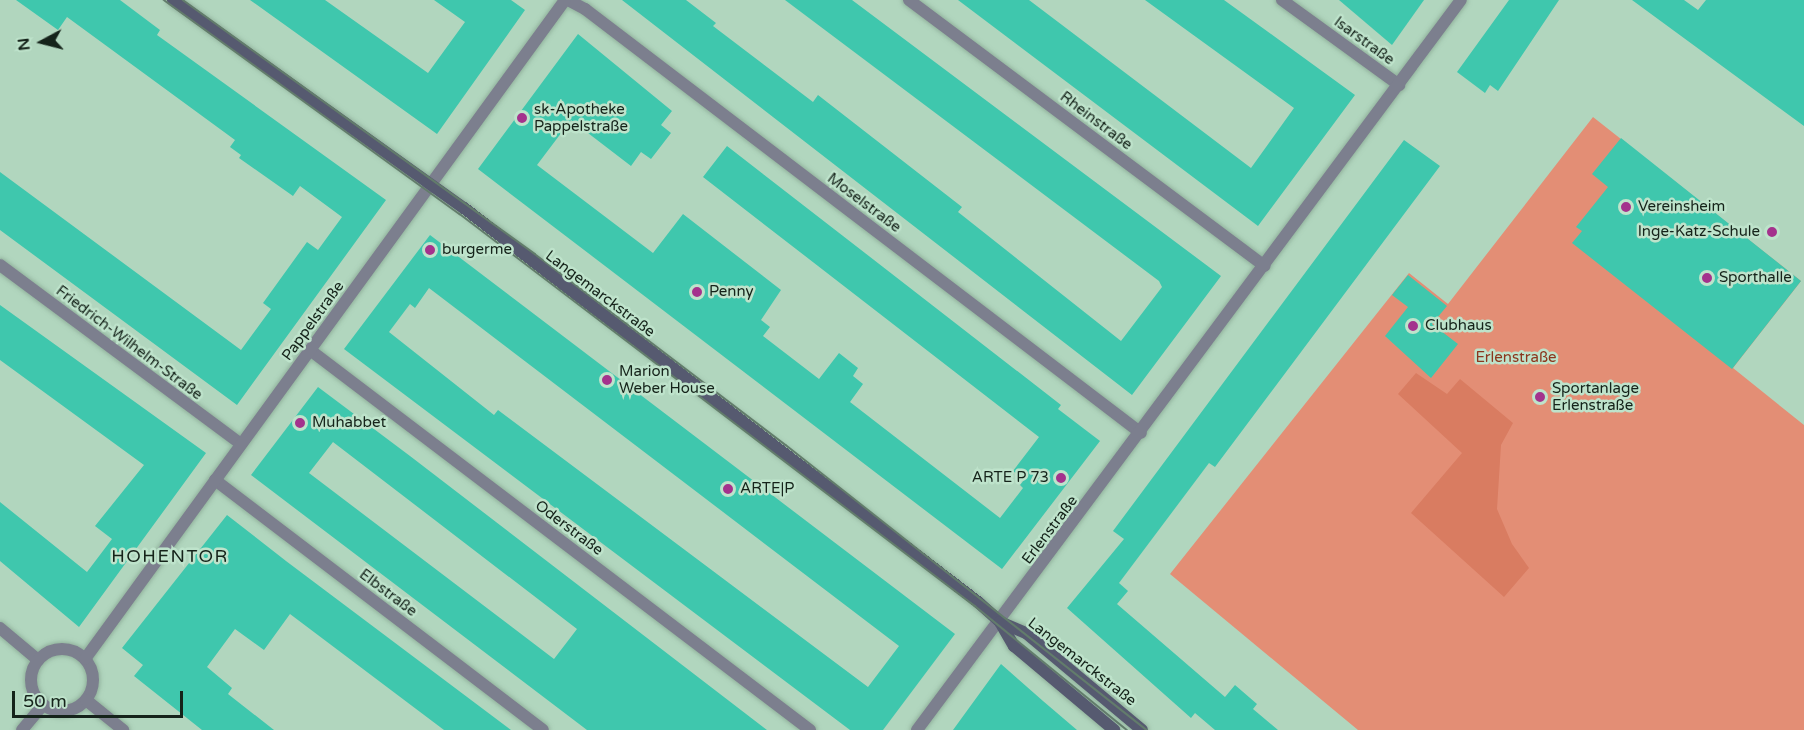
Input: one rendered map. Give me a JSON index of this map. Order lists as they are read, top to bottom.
{
  "streets": {
    "main road": ["Langemarckstraße"],
    "street": [
      "Isarstraße",
      "Rheinstraße",
      "Moselstraße",
      "Pappelstraße",
      "Friedrich-Wilhelm-Straße",
      "Oderstraße",
      "Erlenstraße",
      "Elbstraße"
    ]
  },
  "crossings": [
    ["Isarstraße", "Erlenstraße"],
    ["Rheinstraße", "Erlenstraße"],
    ["Moselstraße", "Pappelstraße"],
    ["Moselstraße", "Erlenstraße"],
    ["Langemarckstraße", "Pappelstraße"],
    ["Langemarckstraße", "Erlenstraße"],
    ["Pappelstraße", "Friedrich-Wilhelm-Straße"],
    ["Pappelstraße", "Oderstraße"],
    ["Pappelstraße", "Elbstraße"]
  ],
  "districts": ["HOHENTOR"],
  "parks": ["Erlenstraße"],
  "places": [
    "sk-Apotheke Pappelstraße",
    "Vereinsheim",
    "Inge-Katz-Schule",
    "burgerme",
    "Sporthalle",
    "Penny",
    "Clubhaus",
    "Marion Weber House",
    "Sportanlage Erlenstraße",
    "Muhabbet",
    "ARTE P 73",
    "ARTE|P"
  ],
  "scale_bar": "50 m",
  "north": "left"
}
